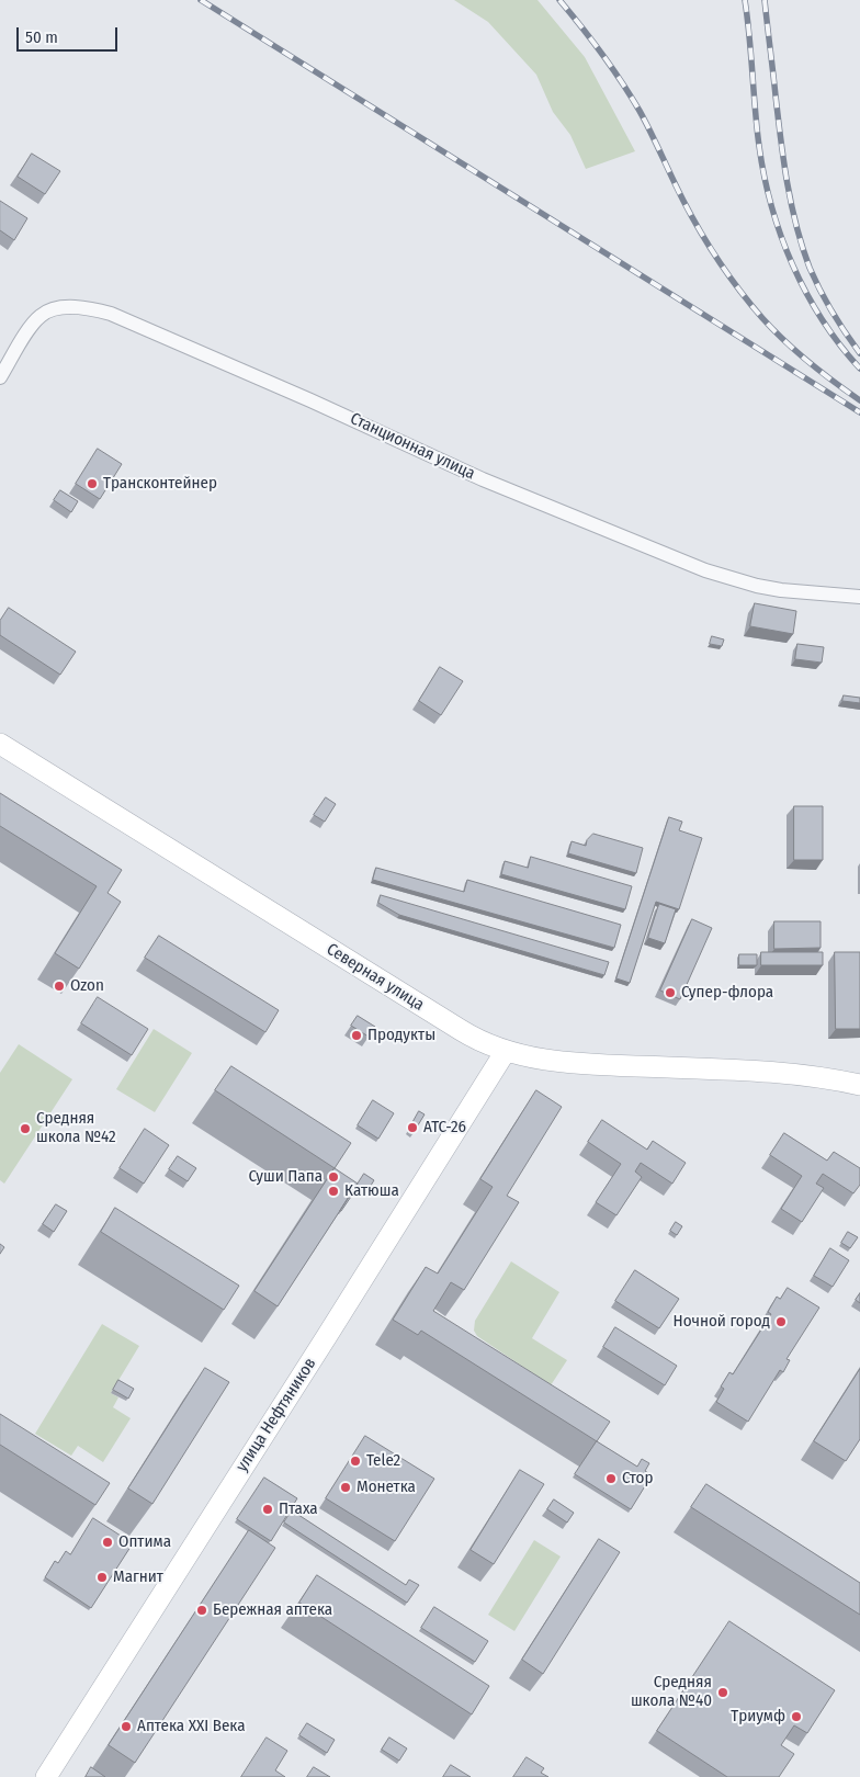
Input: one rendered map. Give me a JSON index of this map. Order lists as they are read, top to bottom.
{
  "streets": {
    "main road": ["Северная улица", "улица Нефтяников"],
    "street": ["Станционная улица"]
  },
  "crossings": [
    ["Северная улица", "улица Нефтяников"]
  ],
  "places": [
    "Трансконтейнер",
    "Ozon",
    "Супер-флора",
    "Продукты",
    "АТС-26",
    "Средняя школа №42",
    "Суши Папа",
    "Катюша",
    "Ночной город",
    "Tele2",
    "Стор",
    "Монетка",
    "Птаха",
    "Оптима",
    "Магнит",
    "Бережная аптека",
    "Средняя школа №40",
    "Триумф",
    "Аптека XXI Века"
  ],
  "scale_bar": "50 m"
}
